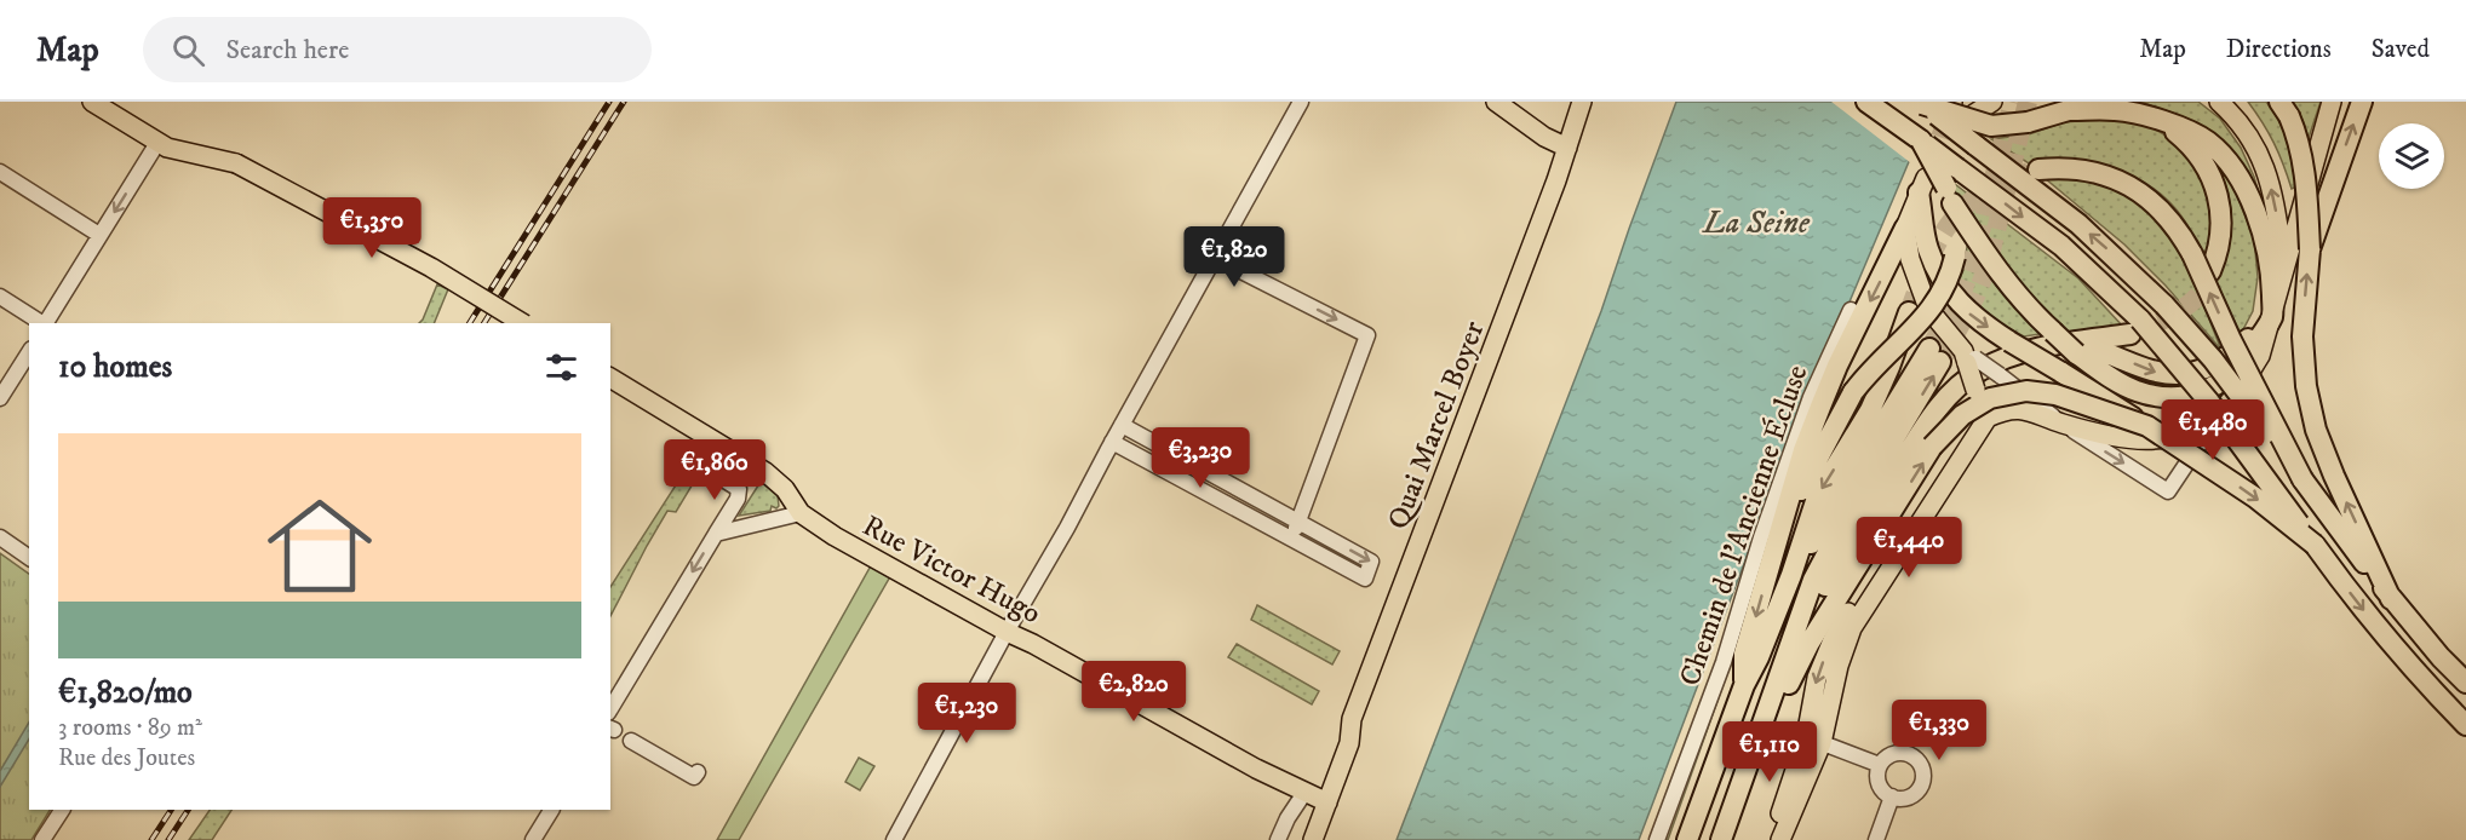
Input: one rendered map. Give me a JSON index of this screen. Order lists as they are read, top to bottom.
{
  "streets": {
    "main road": ["Quai Marcel Boyer", "Rue Victor Hugo"],
    "street": ["Chemin de l'Ancienne Écluse"]
  },
  "crossings": [
    ["Quai Marcel Boyer", "Rue Victor Hugo"]
  ],
  "water": ["La Seine"],
  "page": {
    "header": "Map",
    "search": "Search here",
    "nav": ["Map", "Directions", "Saved"],
    "price": [
      "€1,350",
      "€1,820",
      "€1,480",
      "€3,230",
      "€1,860",
      "€1,440",
      "€2,820",
      "€1,230",
      "€1,330",
      "€1,110"
    ],
    "heading": "10 homes",
    "list": [
      {
        "name": "€1,820/mo",
        "note": "3 rooms · 89 m² · Rue des Joutes"
      }
    ]
  }
}
